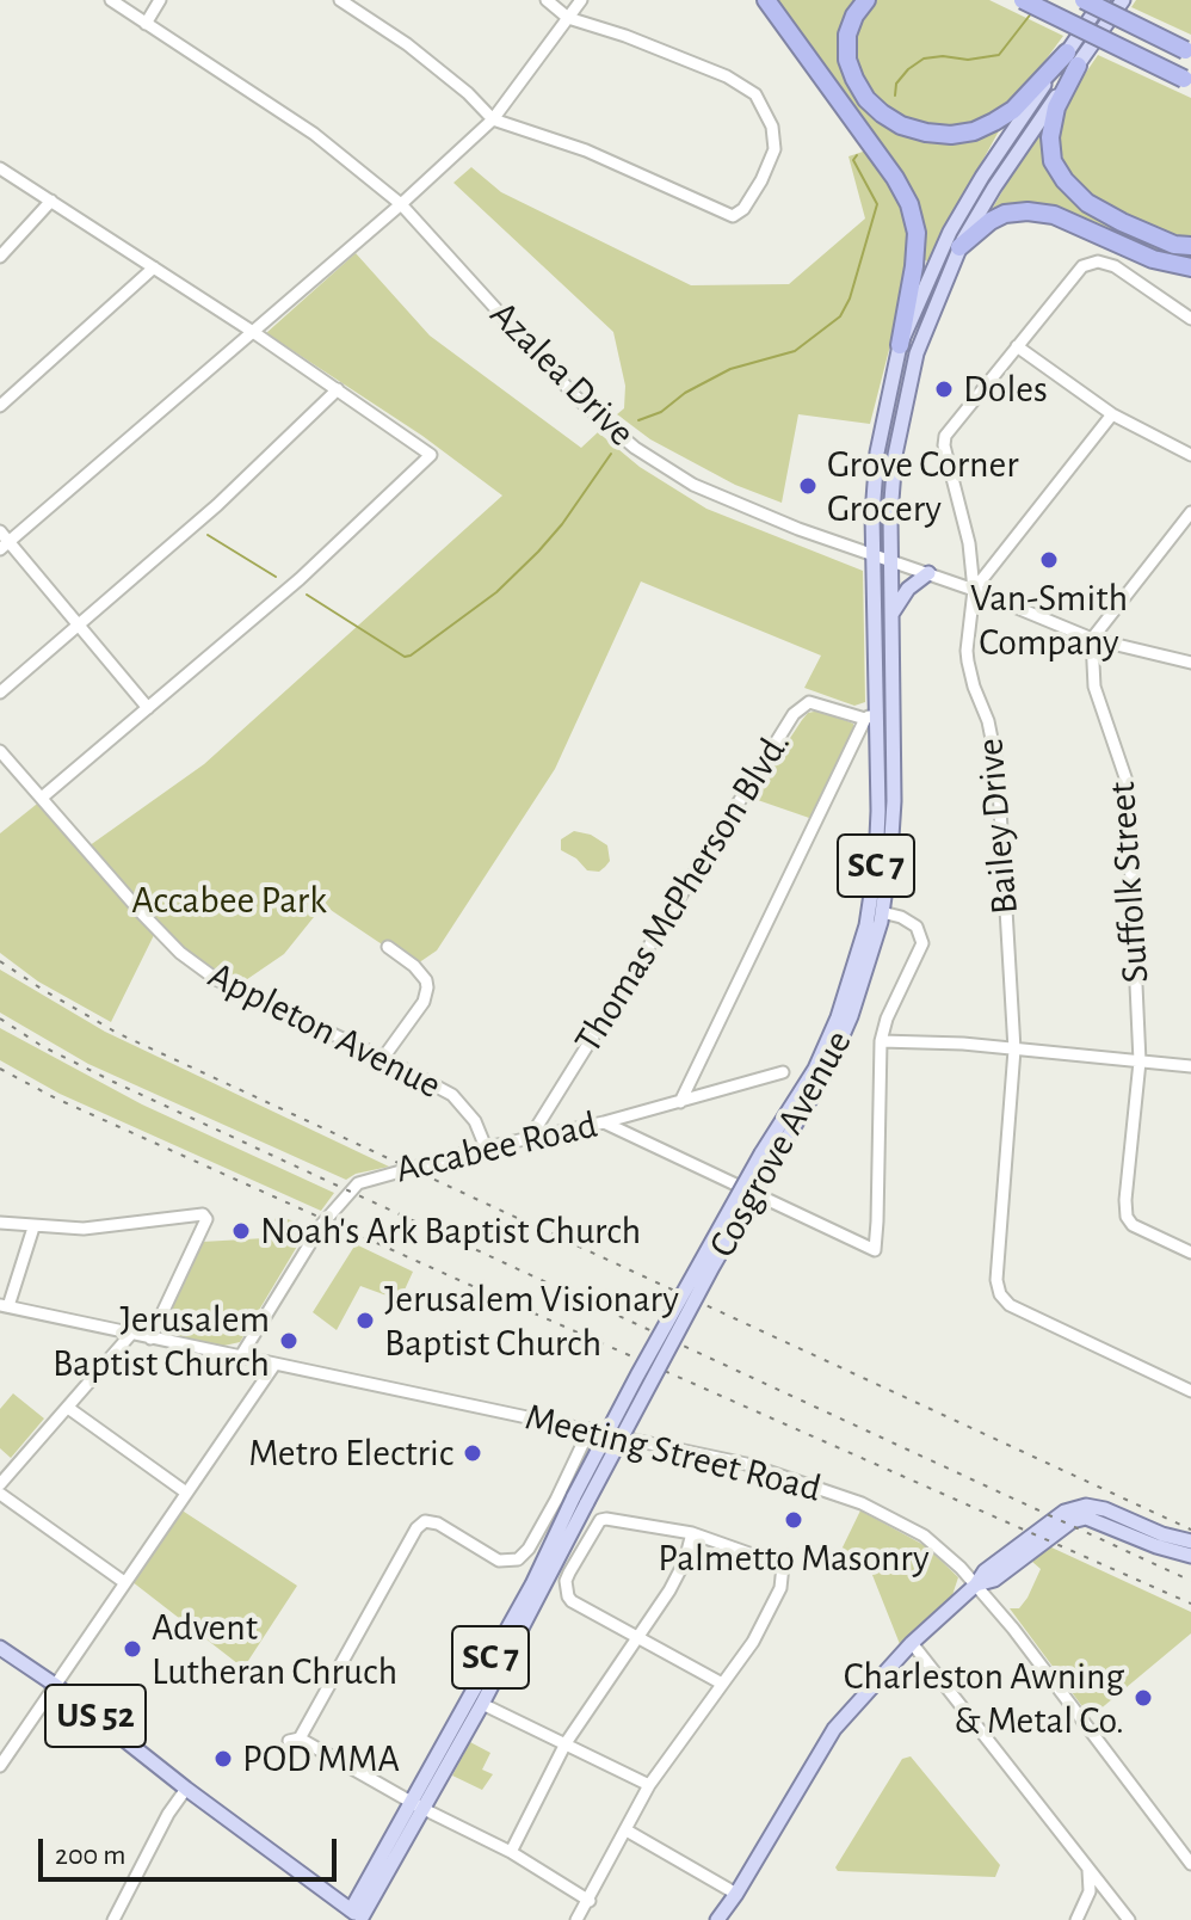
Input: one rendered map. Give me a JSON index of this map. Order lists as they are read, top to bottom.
{
  "streets": {
    "main road": ["SC 7", "Cosgrove Avenue", "US 52"],
    "street": [
      "Azalea Drive",
      "Bailey Drive",
      "Suffolk Street",
      "Thomas McPherson Blvd.",
      "Appleton Avenue",
      "Accabee Road",
      "Meeting Street Road"
    ]
  },
  "crossings": [
    ["Azalea Drive", "Bailey Drive"],
    ["Azalea Drive", "Suffolk Street"],
    ["Azalea Drive", "Cosgrove Avenue"],
    ["Thomas McPherson Blvd.", "Cosgrove Avenue"],
    ["Thomas McPherson Blvd.", "Accabee Road"],
    ["Appleton Avenue", "Accabee Road"],
    ["Cosgrove Avenue", "US 52"],
    ["Accabee Road", "Meeting Street Road"]
  ],
  "parks": ["Accabee Park"],
  "places": [
    "Doles",
    "Grove Corner Grocery",
    "Van-Smith Company",
    "Noah's Ark Baptist Church",
    "Jerusalem Visionary Baptist Church",
    "Jerusalem Baptist Church",
    "Metro Electric",
    "Palmetto Masonry",
    "Advent Lutheran Chruch",
    "Charleston Awning & Metal Co.",
    "POD MMA"
  ],
  "scale_bar": "200 m"
}
